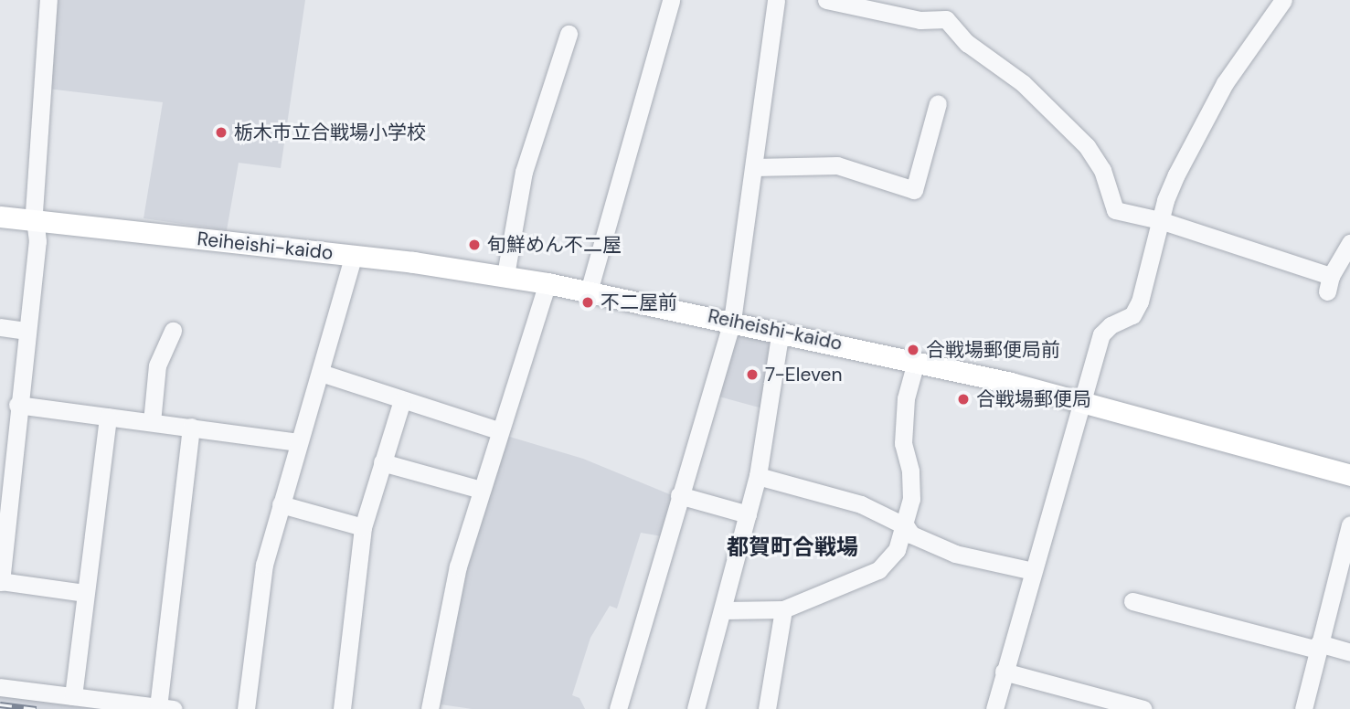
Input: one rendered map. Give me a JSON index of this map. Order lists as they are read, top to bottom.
{
  "streets": {
    "main road": ["Reiheishi-kaido"]
  },
  "districts": ["都賀町合戦場"],
  "places": [
    "栃木市立合戦場小学校",
    "旬鮮めん不二屋",
    "不二屋前",
    "合戦場郵便局前",
    "7-Eleven",
    "合戦場郵便局"
  ]
}
